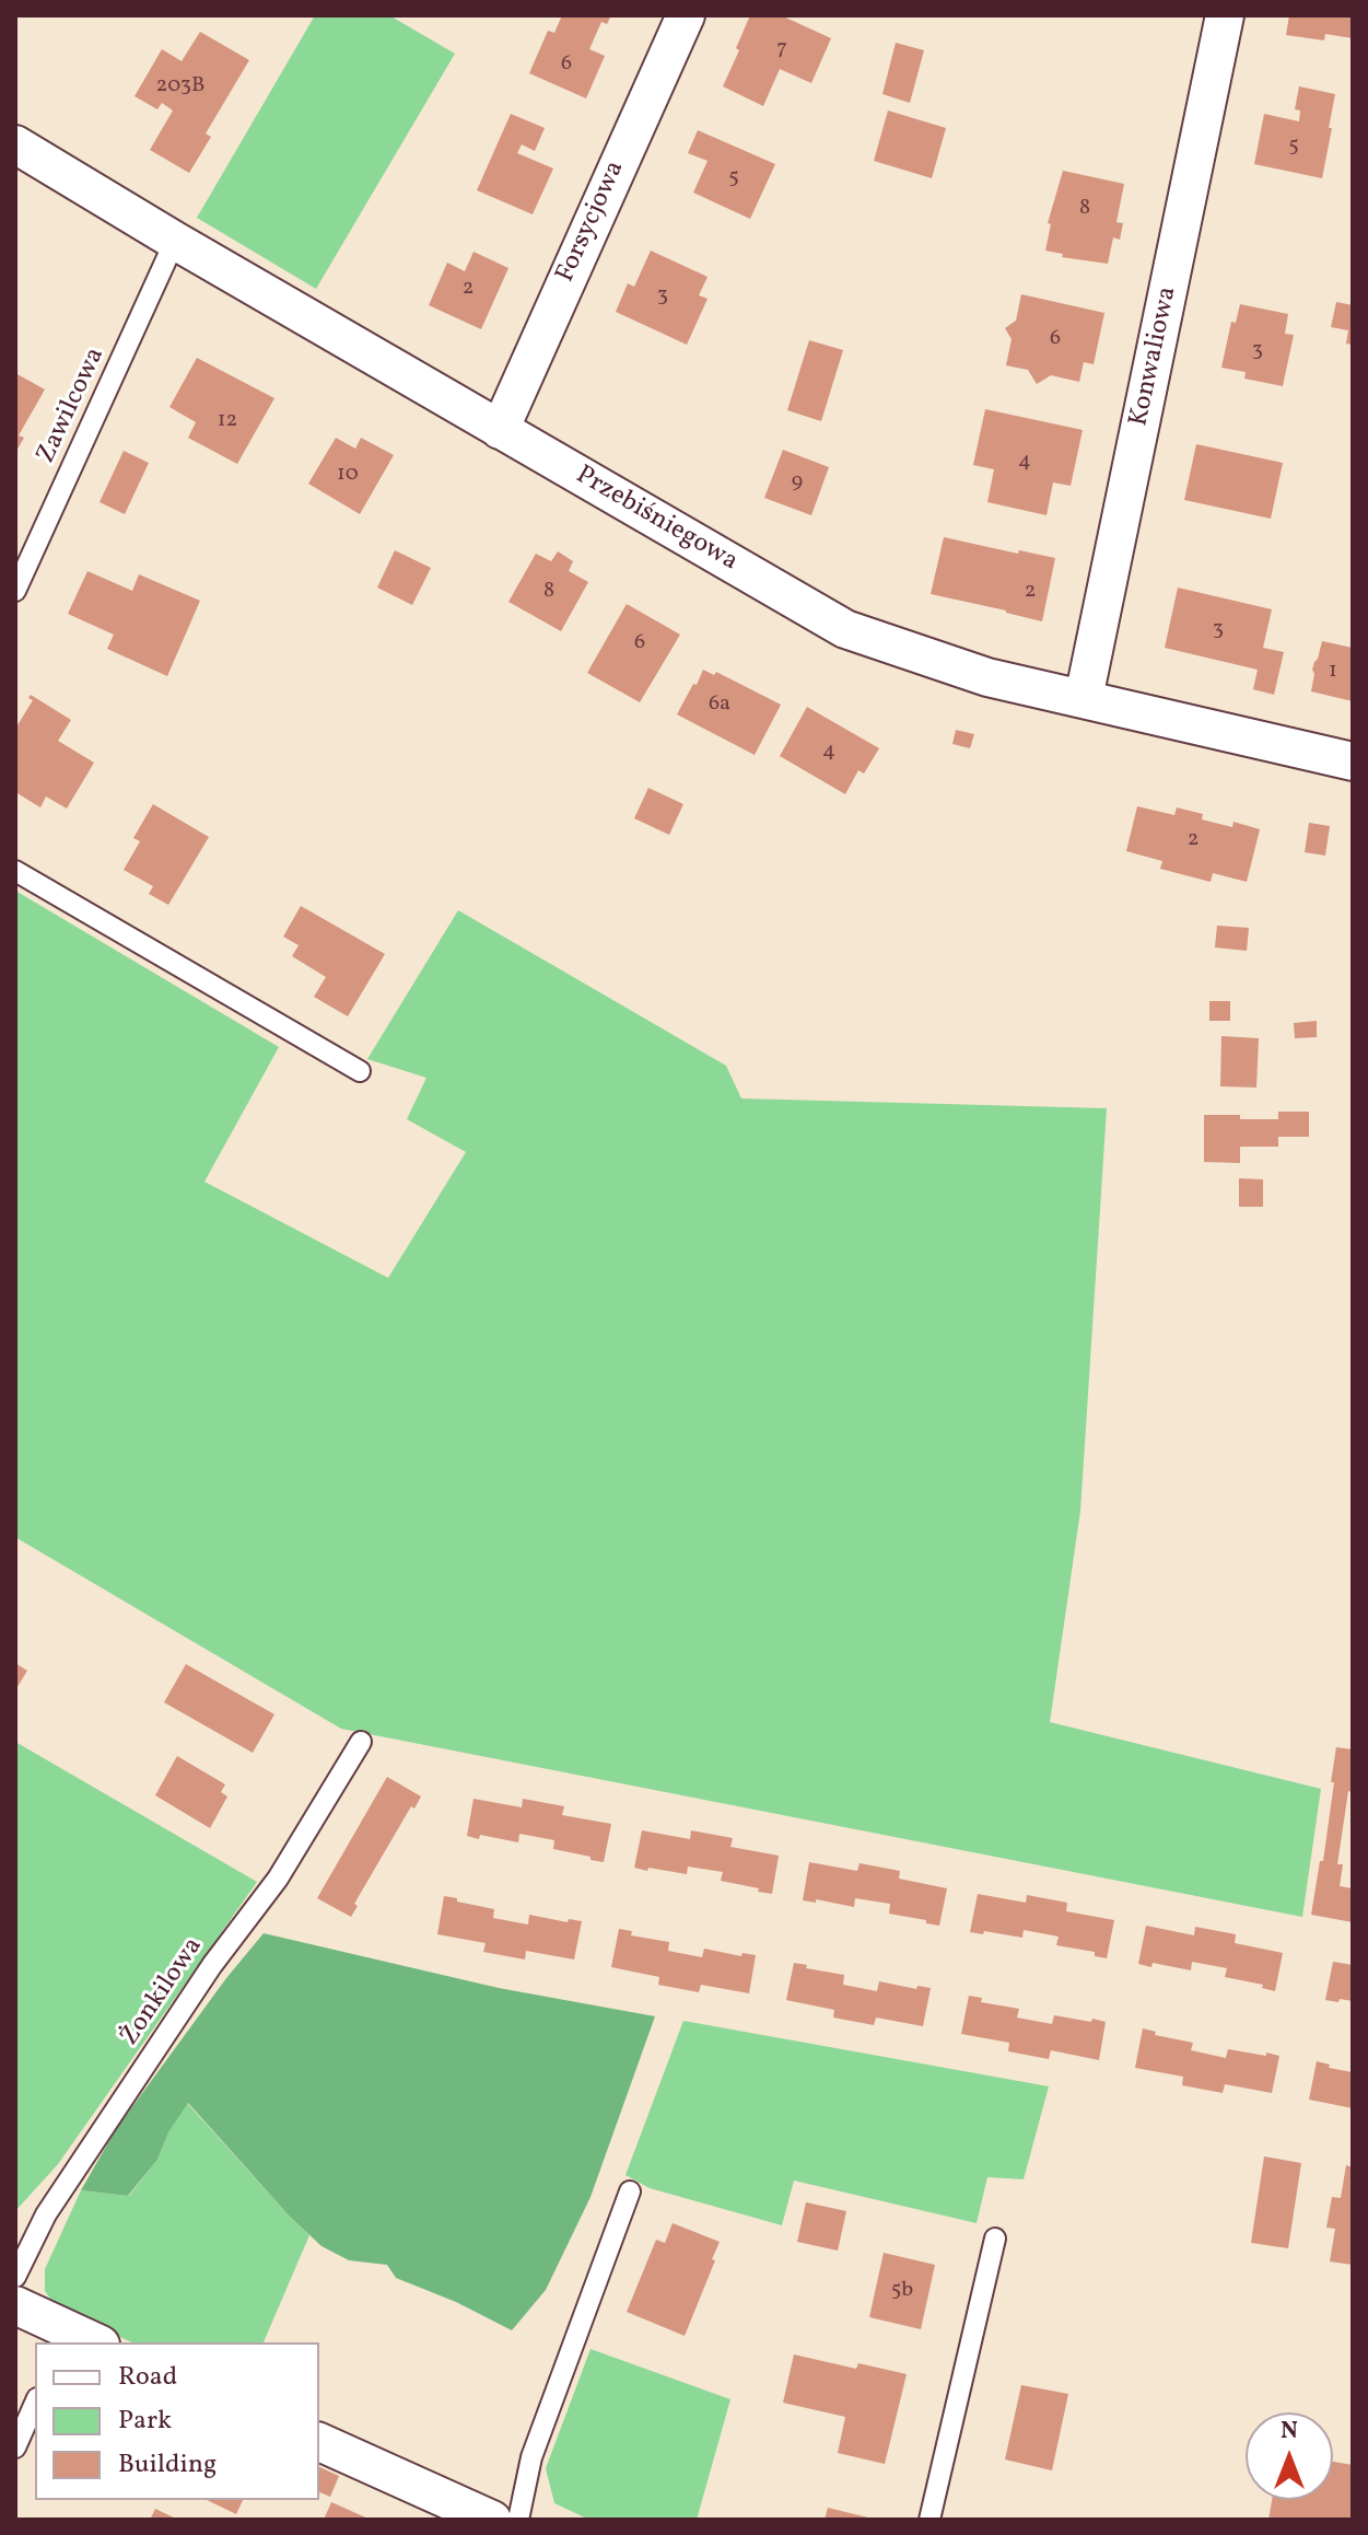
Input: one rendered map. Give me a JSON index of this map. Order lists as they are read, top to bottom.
{
  "streets": {
    "street": ["Forsycjowa", "Konwaliowa", "Przebiśniegowa"],
    "lane": ["Zawilcowa", "Żonkilowa"]
  },
  "crossings": [
    ["Forsycjowa", "Przebiśniegowa"],
    ["Konwaliowa", "Przebiśniegowa"],
    ["Zawilcowa", "Przebiśniegowa"]
  ],
  "house_numbers": [
    "7",
    "6",
    "203B",
    "5",
    "5",
    "8",
    "2",
    "3",
    "6",
    "3",
    "12",
    "4",
    "10",
    "9",
    "8",
    "2",
    "3",
    "6",
    "1",
    "6a",
    "4",
    "2",
    "5b"
  ],
  "legend": ["Road", "Park", "Building"],
  "north": "top"
}
